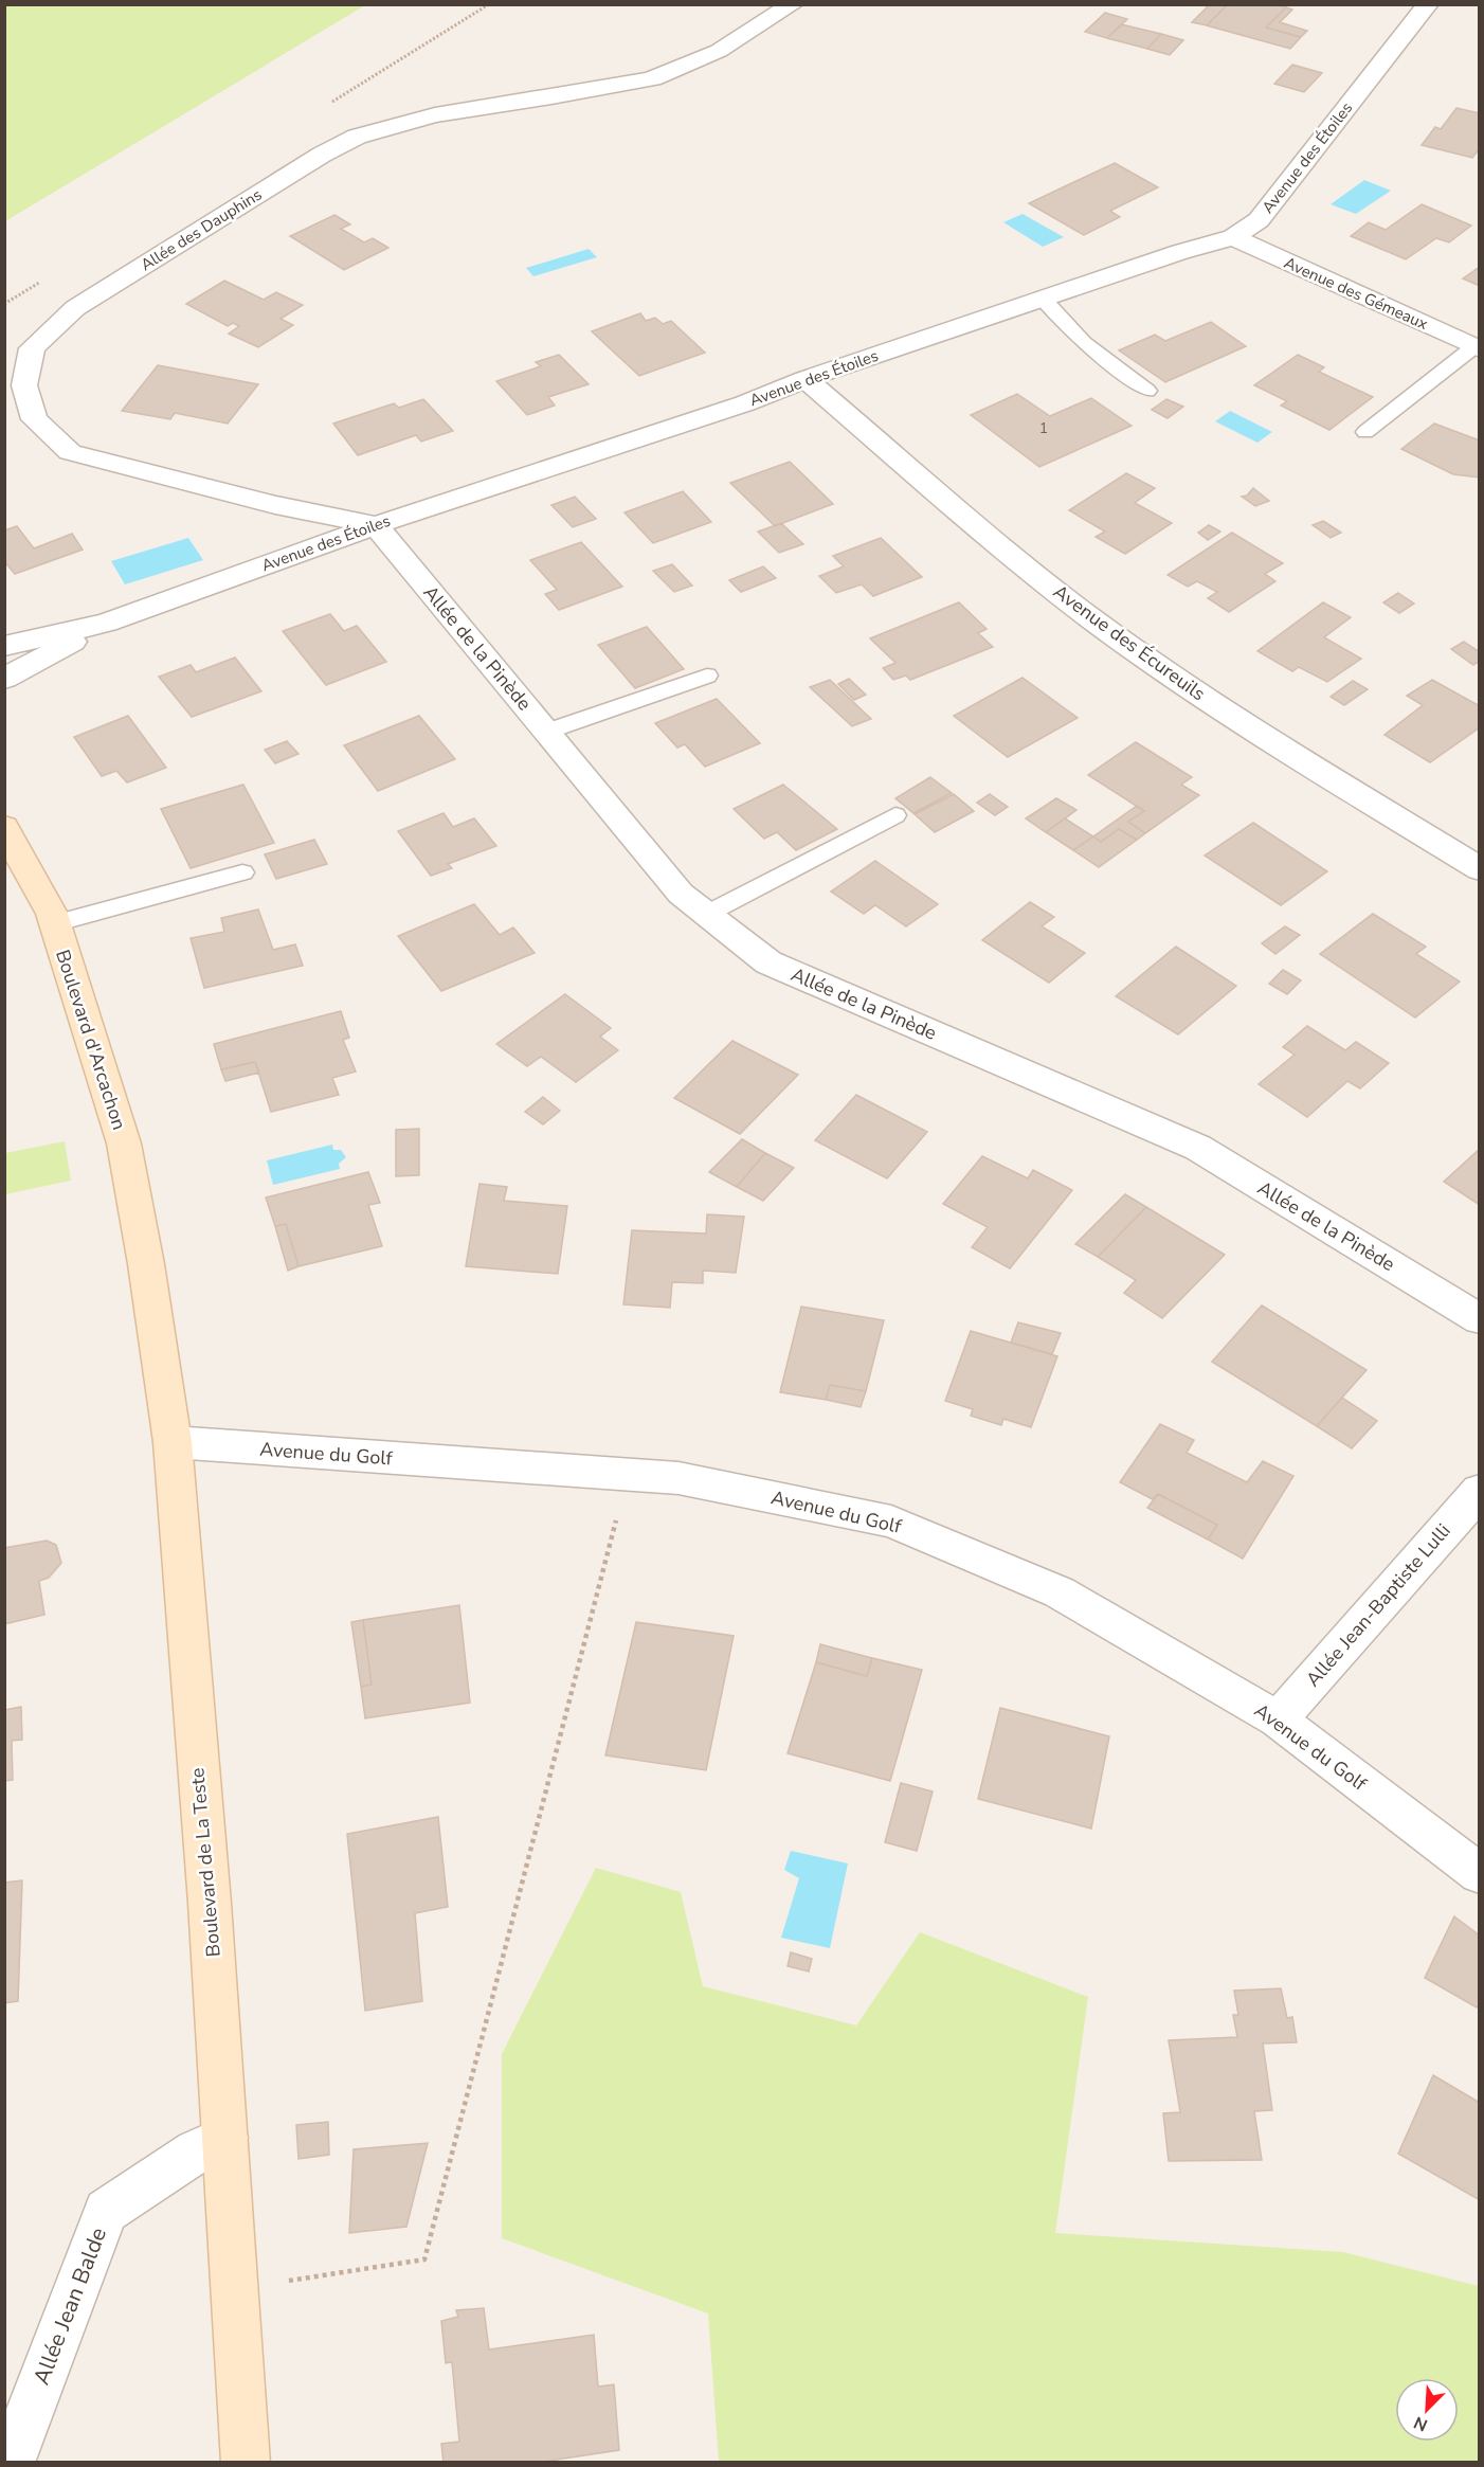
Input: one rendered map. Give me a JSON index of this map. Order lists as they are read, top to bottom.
{
  "streets": {
    "main road": ["Boulevard d'Arcachon", "Boulevard de La Teste"],
    "street": [
      "Avenue des Étoiles",
      "Allée des Dauphins",
      "Avenue des Gémeaux",
      "Avenue des Écureuils",
      "Allée de la Pinède",
      "Avenue du Golf",
      "Allée Jean-Baptiste Lulli",
      "Allée Jean Balde"
    ]
  },
  "crossings": [
    ["Avenue des Étoiles", "Allée des Dauphins"],
    ["Avenue des Étoiles", "Avenue des Gémeaux"],
    ["Avenue des Étoiles", "Avenue des Écureuils"],
    ["Avenue des Étoiles", "Allée de la Pinède"],
    ["Allée des Dauphins", "Allée de la Pinède"],
    ["Boulevard d'Arcachon", "Boulevard de La Teste"],
    ["Avenue du Golf", "Allée Jean-Baptiste Lulli"],
    ["Avenue du Golf", "Boulevard de La Teste"],
    ["Boulevard de La Teste", "Allée Jean Balde"]
  ],
  "house_numbers": ["1"],
  "north": "bottom left"
}
